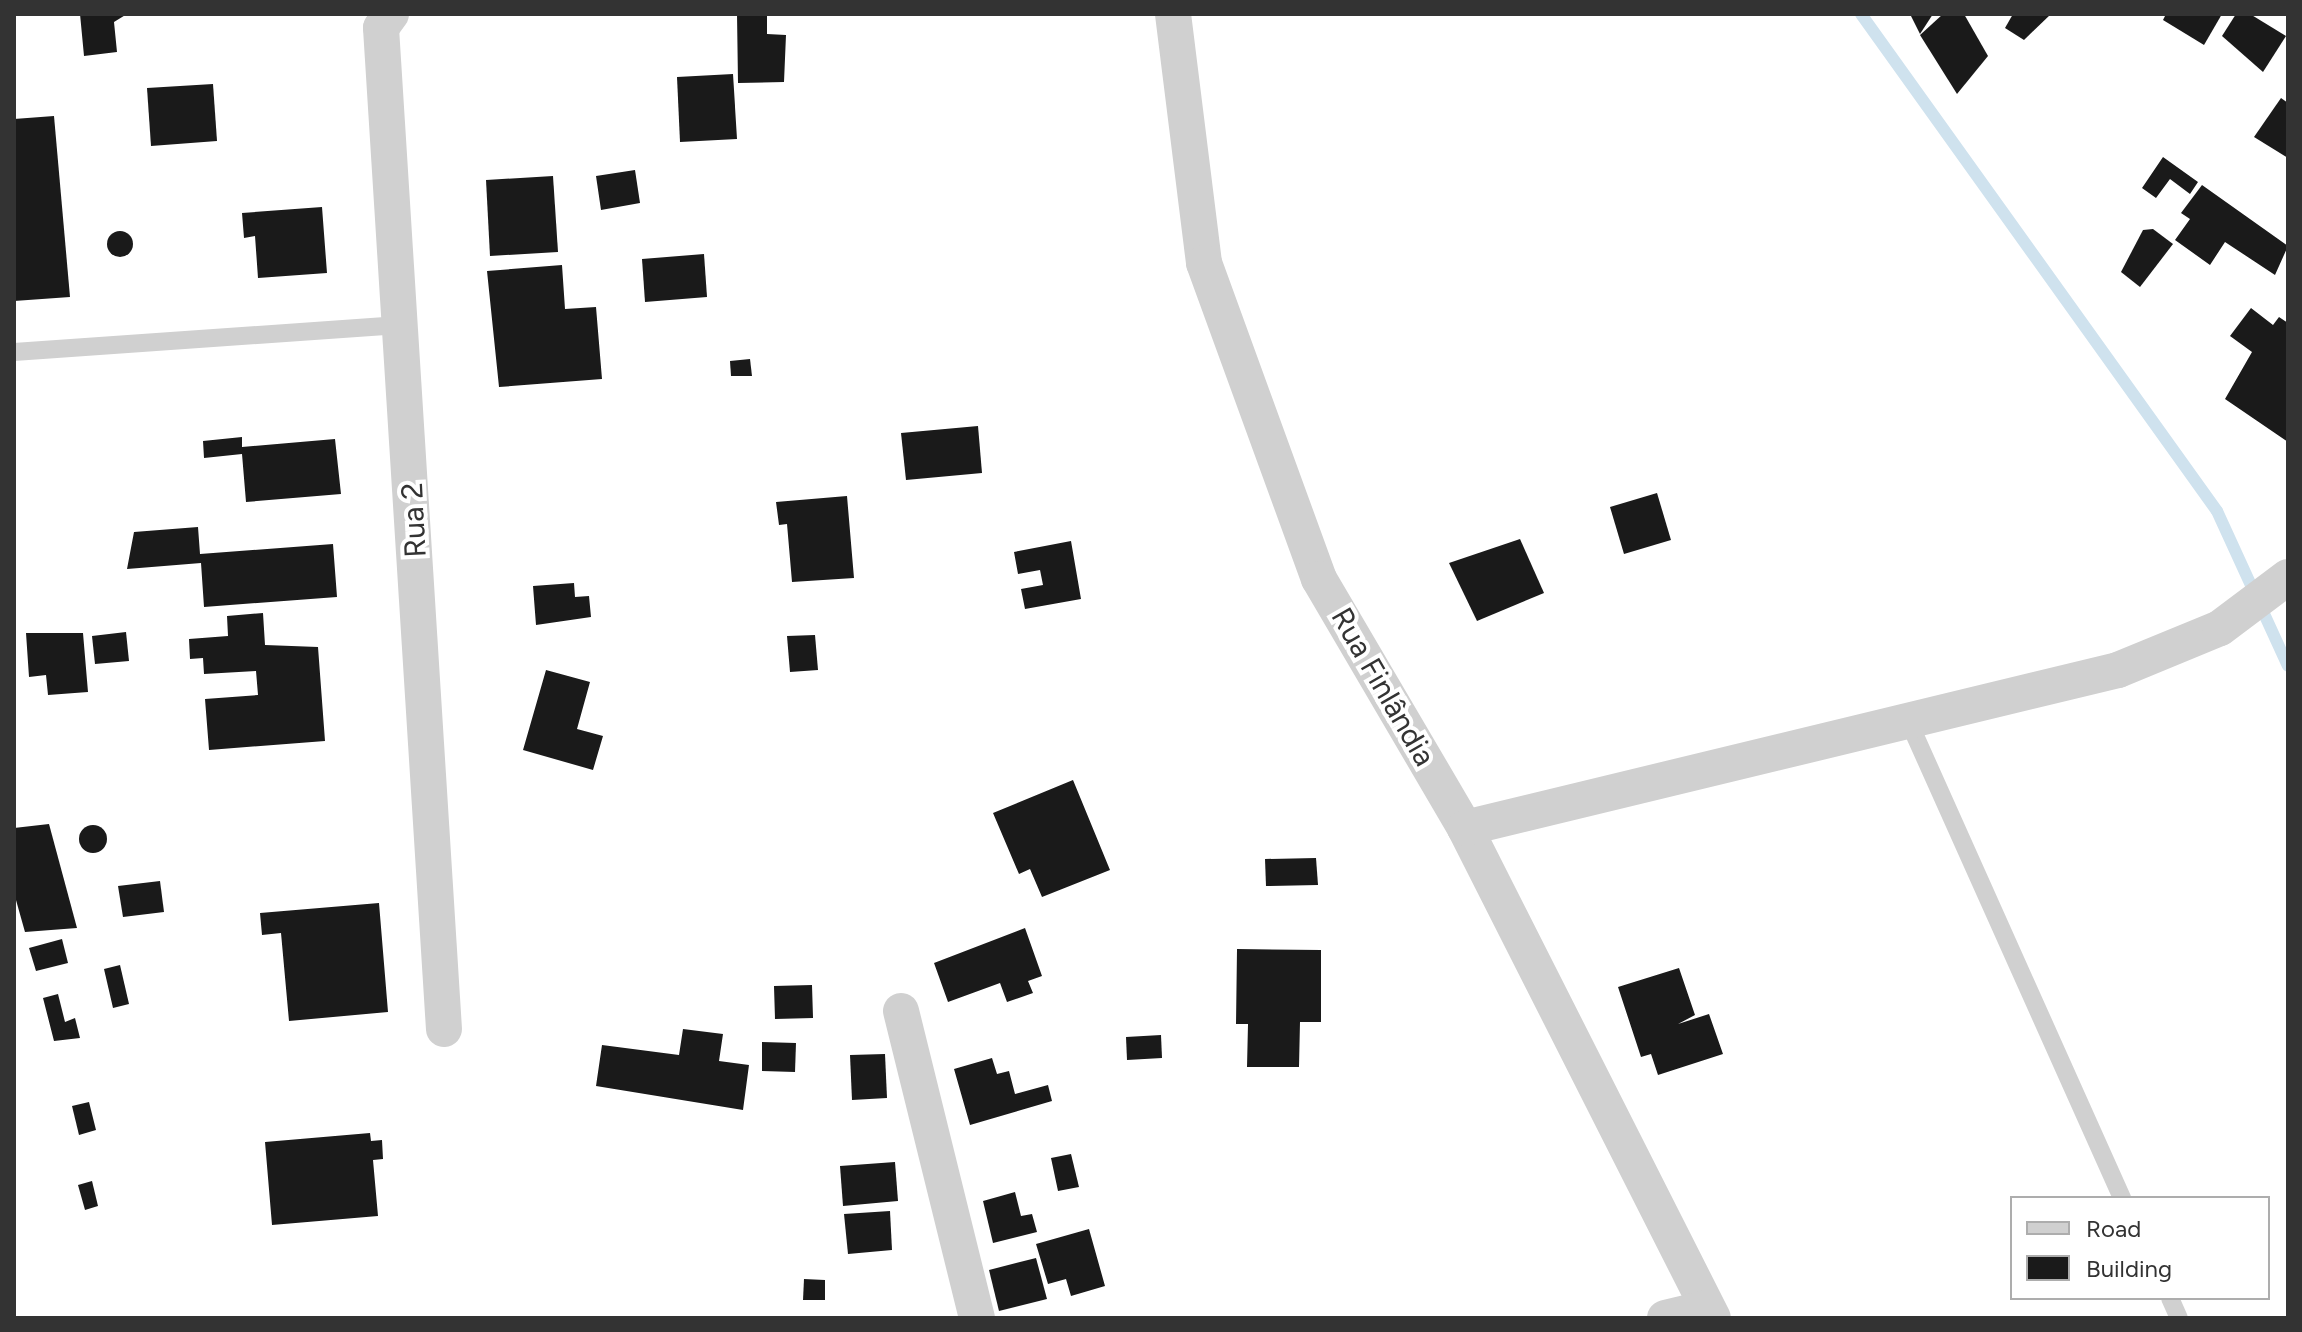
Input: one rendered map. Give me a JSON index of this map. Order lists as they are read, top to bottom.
{
  "streets": {
    "street": ["Rua 2", "Rua Finlândia"]
  },
  "legend": ["Road", "Building"]
}
